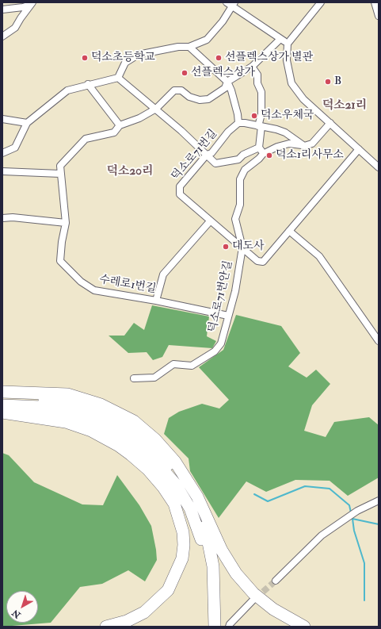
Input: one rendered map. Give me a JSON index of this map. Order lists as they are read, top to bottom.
{
  "streets": {
    "street": ["덕소로71번길", "수레로1번길", "덕소로71번안길"]
  },
  "crossings": [
    ["수레로1번길", "덕소로71번안길"]
  ],
  "districts": ["덕소21리", "덕소20리"],
  "places": [
    "덕소초등학교",
    "선플렉스상가 별관",
    "선플렉스상가",
    "B",
    "덕소우체국",
    "덕소1리사무소",
    "대도사"
  ],
  "north": "bottom left"
}
